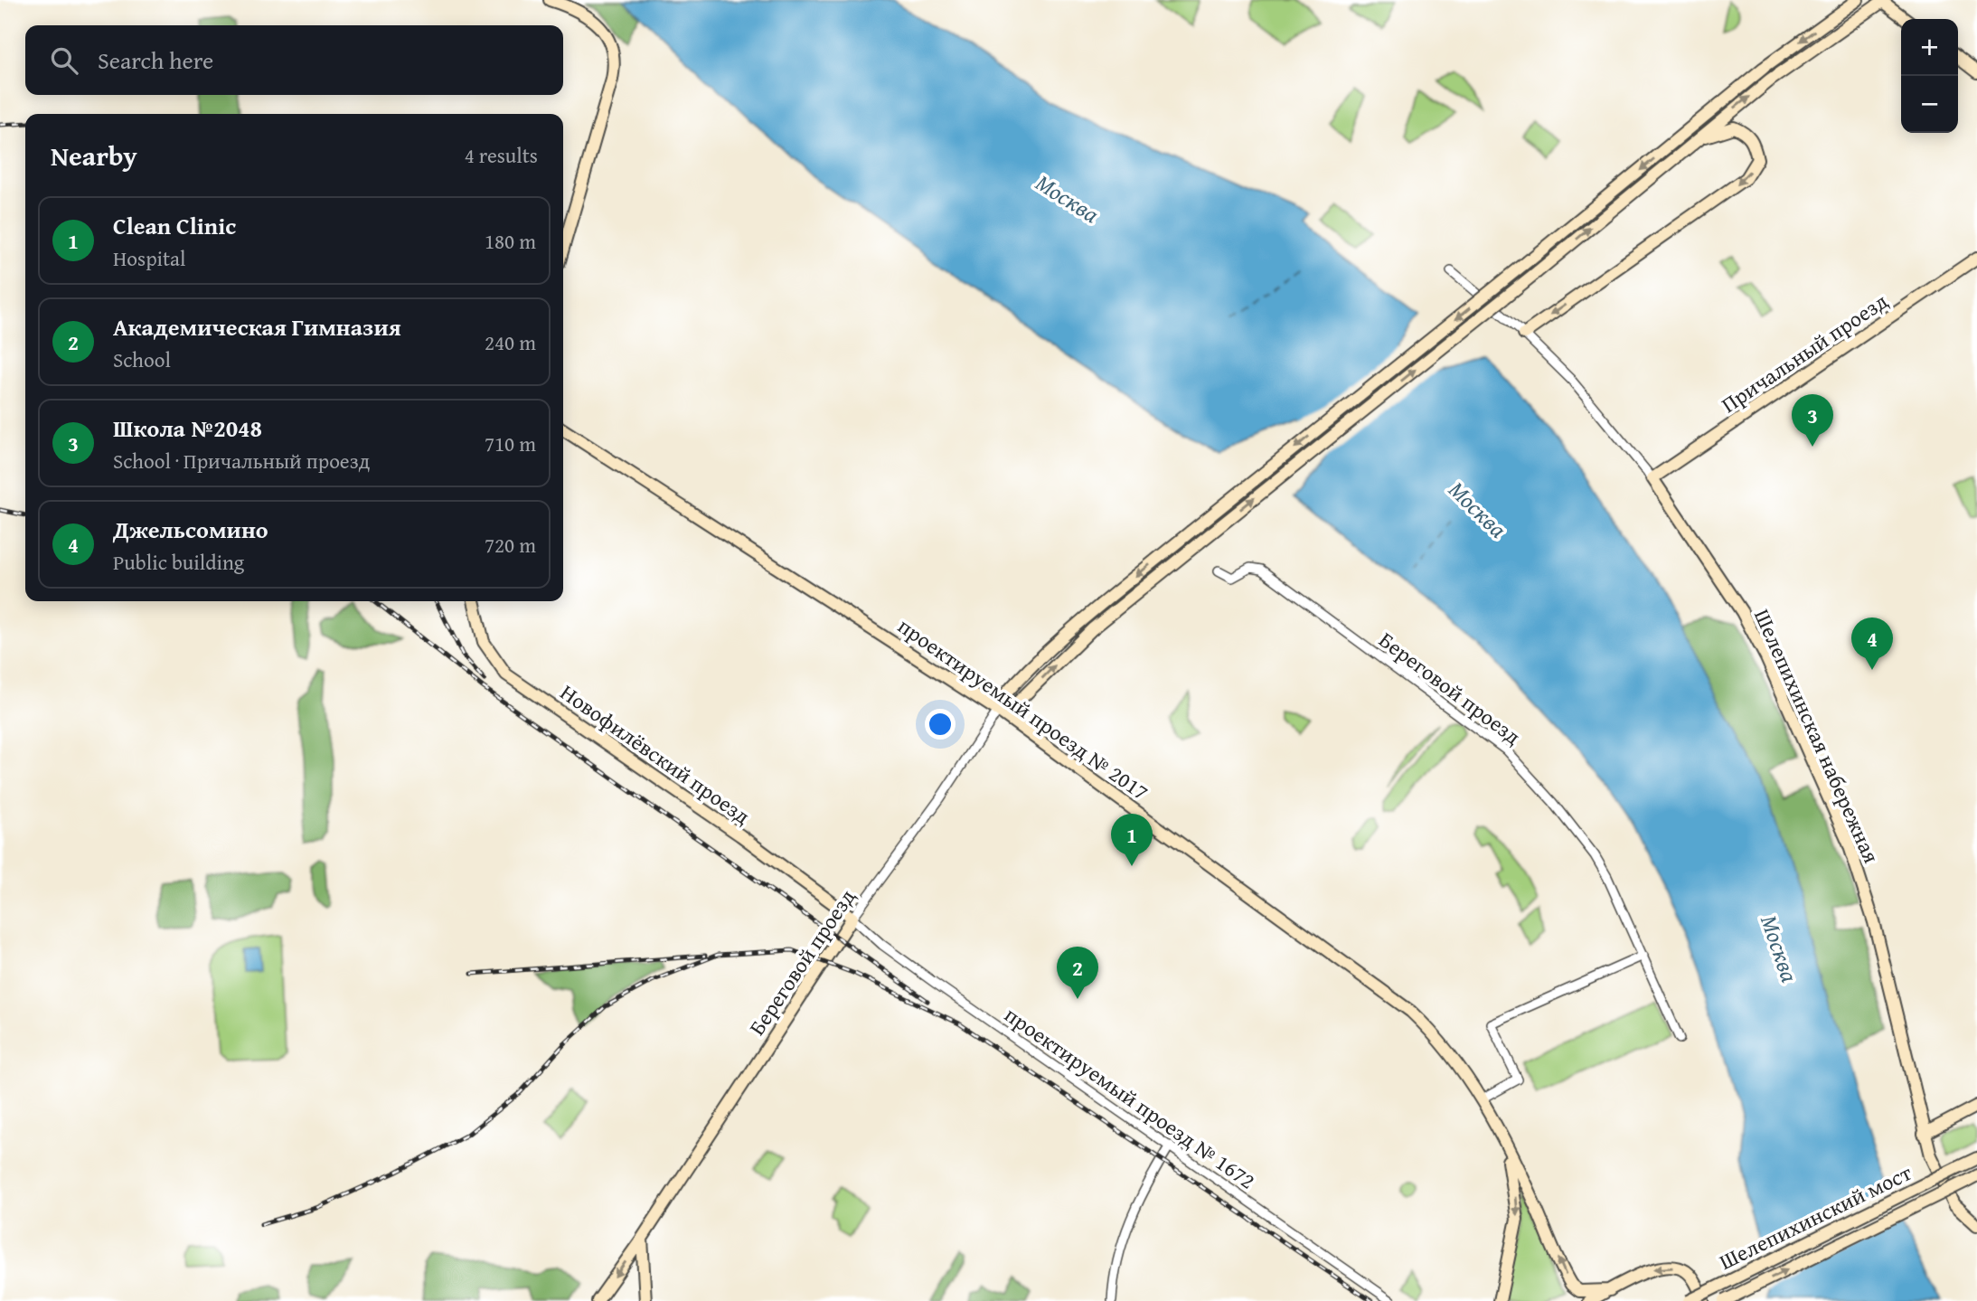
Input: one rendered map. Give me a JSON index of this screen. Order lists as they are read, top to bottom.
{
  "streets": {
    "street": [
      "Причальный проезд",
      "Береговой проезд",
      "проектируемый проезд № 2017",
      "Шелепихинская набережная",
      "Новофилёвский проезд",
      "проектируемый проезд № 1672",
      "Шелепихинский мост"
    ]
  },
  "crossings": [
    ["Причальный проезд", "Шелепихинская набережная"],
    ["Береговой проезд", "проектируемый проезд № 2017"],
    ["Береговой проезд", "Новофилёвский проезд"],
    ["Береговой проезд", "проектируемый проезд № 1672"],
    ["Новофилёвский проезд", "проектируемый проезд № 1672"]
  ],
  "water": ["Москва"],
  "page": {
    "map_buttons": ["+", "−"],
    "search": "Search here",
    "heading": ["Nearby", "4 results"],
    "list": [
      {
        "mark": "1",
        "name": "Clean Clinic",
        "note": "Hospital",
        "value": "180 m"
      },
      {
        "mark": "2",
        "name": "Академическая Гимназия",
        "note": "School",
        "value": "240 m"
      },
      {
        "mark": "3",
        "name": "Школа №2048",
        "note": "School · Причальный проезд",
        "value": "710 m"
      },
      {
        "mark": "4",
        "name": "Джельсомино",
        "note": "Public building",
        "value": "720 m"
      }
    ],
    "pins": [
      "3",
      "4",
      "1",
      "2"
    ]
  }
}
